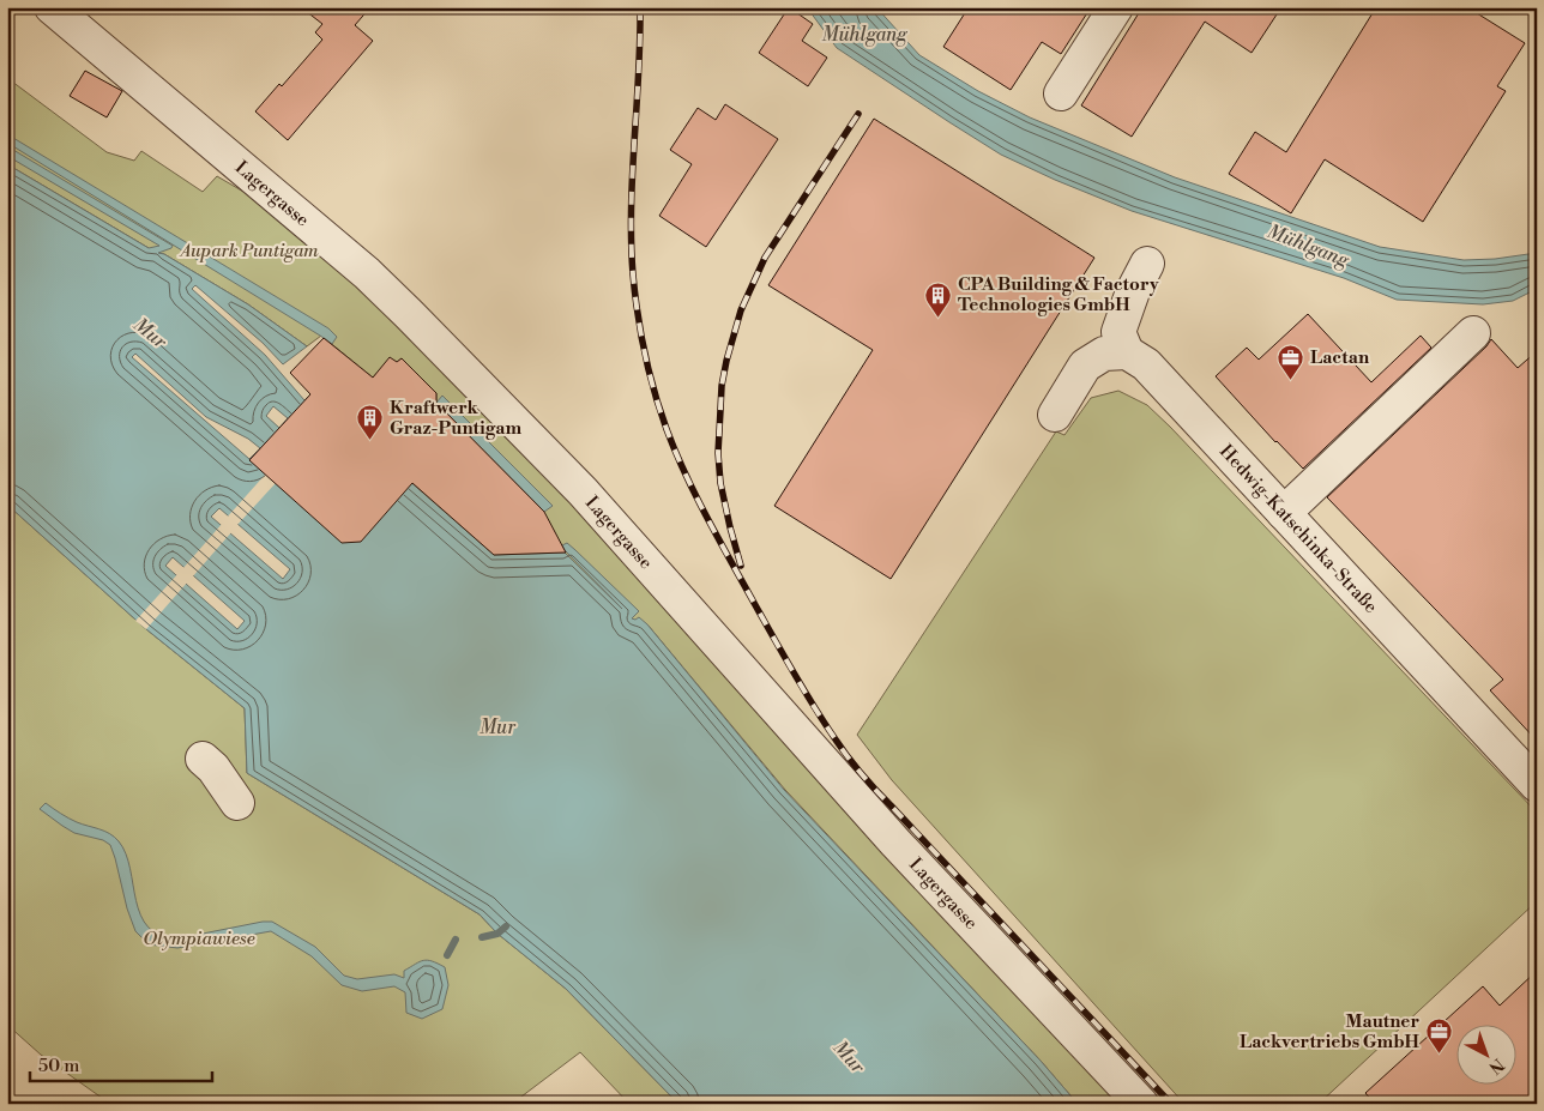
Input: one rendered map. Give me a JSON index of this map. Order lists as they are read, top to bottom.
{
  "streets": {
    "street": ["Lagergasse", "Hedwig-Katschinka-Straße"]
  },
  "water": ["Mühlgang", "Mur"],
  "parks": ["Aupark Puntigam", "Olympiawiese"],
  "places": {
    "building": ["CPA Building & Factory Technologies GmbH", "Kraftwerk Graz-Puntigam"],
    "office": ["Lactan", "Mautner Lackvertriebs GmbH"]
  },
  "scale_bar": "50 m",
  "north": "bottom right"
}
